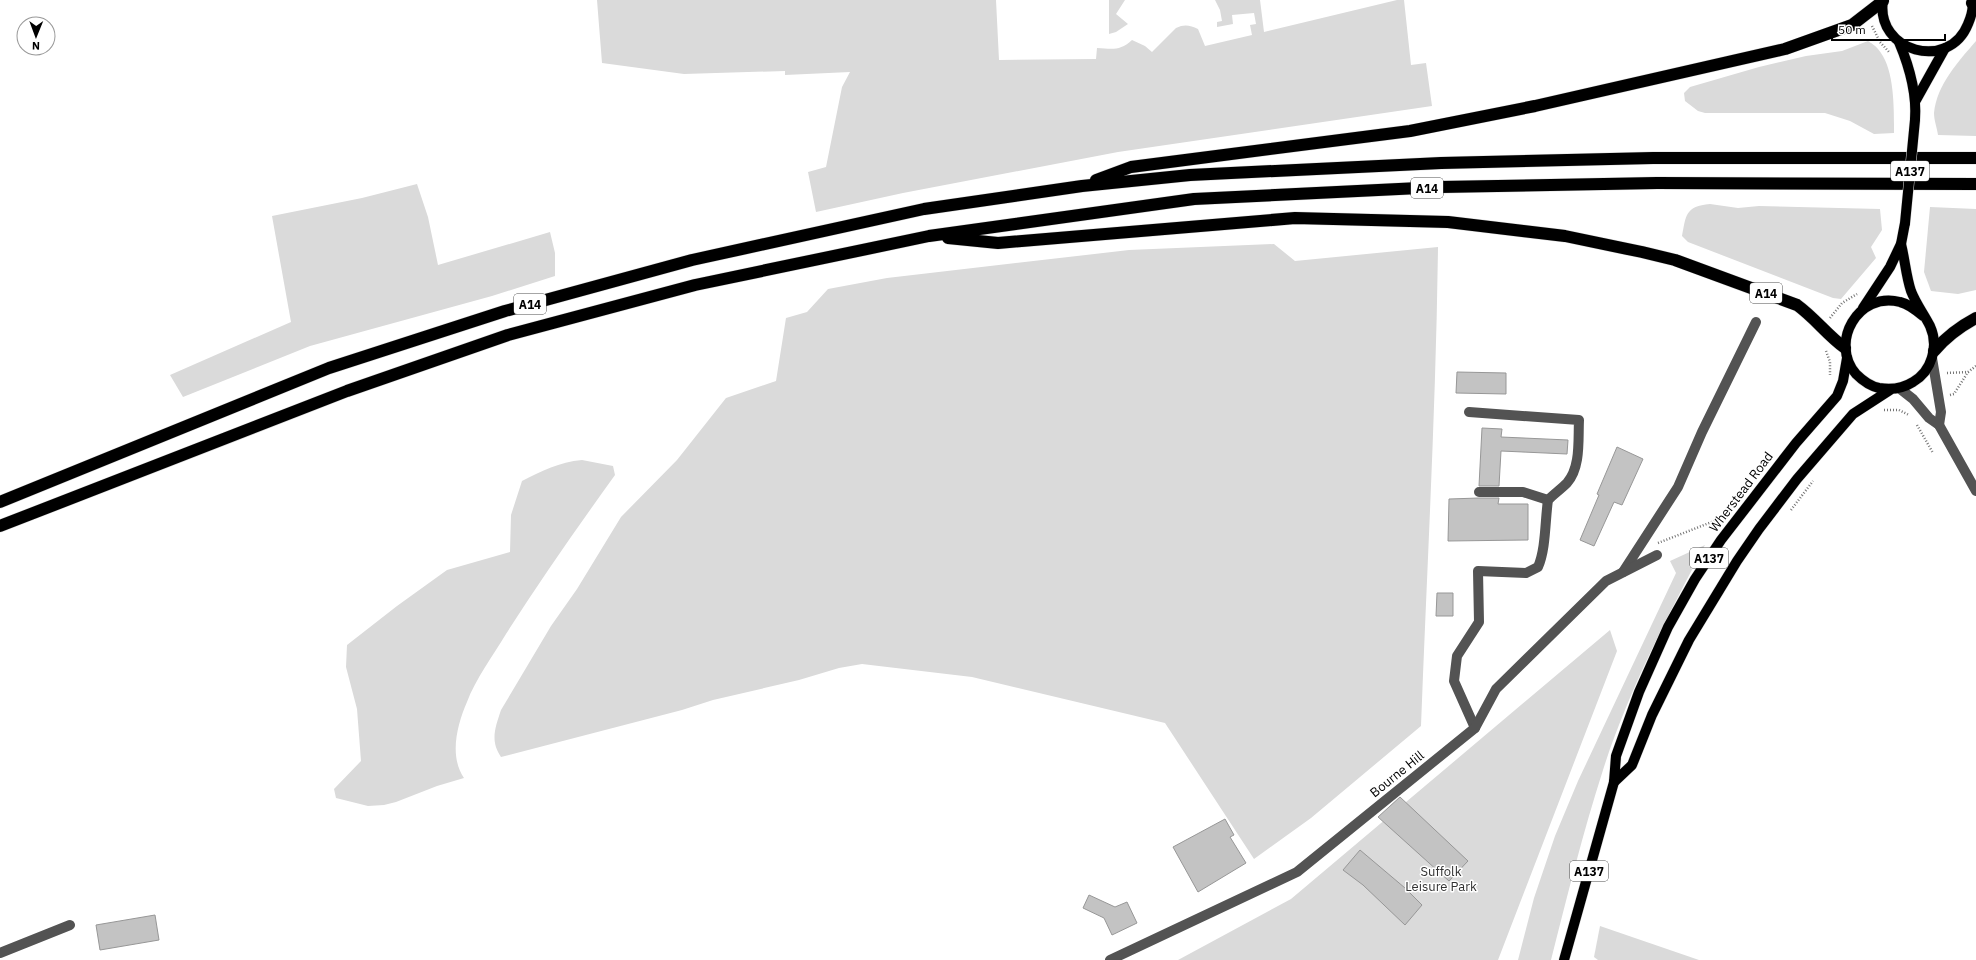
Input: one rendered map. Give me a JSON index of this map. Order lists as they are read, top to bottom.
{
  "streets": {
    "highway": ["A14"],
    "main road": ["A137", "Wherstead Road"],
    "street": ["Bourne Hill"]
  },
  "crossings": [
    ["A137", "A14"],
    ["A137", "Wherstead Road"],
    ["A14", "Wherstead Road"]
  ],
  "parks": ["Suffolk Leisure Park"],
  "scale_bar": "50 m",
  "north": "bottom"
}
